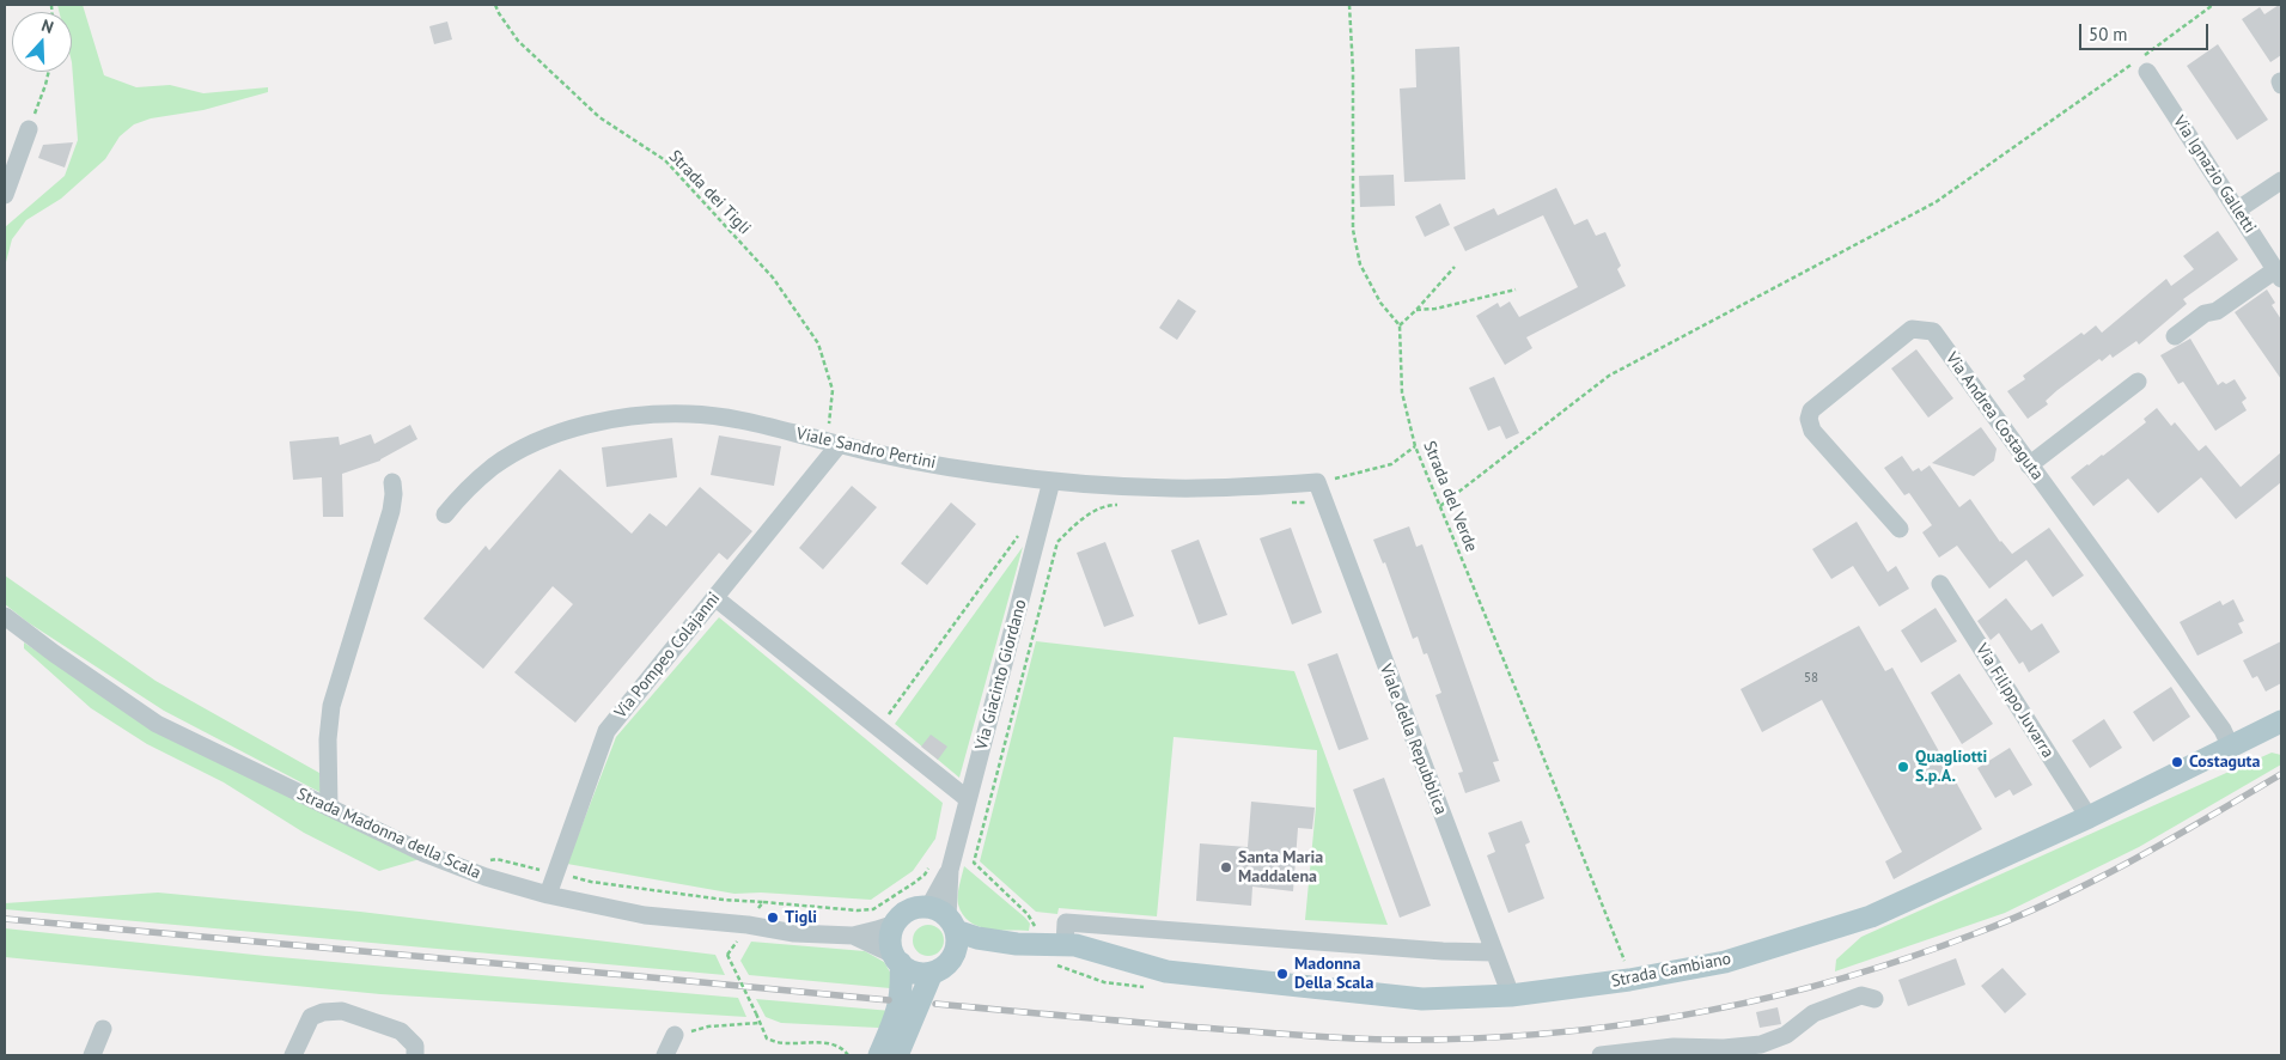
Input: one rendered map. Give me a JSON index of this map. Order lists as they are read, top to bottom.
{
  "streets": {
    "main road": ["Strada Cambiano"],
    "street": [
      "Via Ignazio Galletti",
      "Via Andrea Costaguta",
      "Viale Sandro Pertini",
      "Via Pompeo Colajanni",
      "Via Giacinto Giordano",
      "Via Filippo Juvarra",
      "Viale della Repubblica",
      "Strada Madonna della Scala"
    ],
    "path": ["Strada dei Tigli", "Strada del Verde"]
  },
  "crossings": [
    ["Strada dei Tigli", "Viale Sandro Pertini"],
    ["Strada dei Tigli", "Via Pompeo Colajanni"],
    ["Via Andrea Costaguta", "Strada Cambiano"],
    ["Viale Sandro Pertini", "Via Pompeo Colajanni"],
    ["Viale Sandro Pertini", "Via Giacinto Giordano"],
    ["Viale Sandro Pertini", "Viale della Repubblica"],
    ["Strada del Verde", "Strada Cambiano"],
    ["Via Pompeo Colajanni", "Strada Madonna della Scala"],
    ["Via Giacinto Giordano", "Strada Cambiano"],
    ["Via Filippo Juvarra", "Strada Cambiano"],
    ["Viale della Repubblica", "Strada Cambiano"]
  ],
  "places": [
    "Costaguta",
    "Quagliotti S.p.A.",
    "Santa Maria Maddalena",
    "Tigli",
    "Madonna Della Scala"
  ],
  "house_numbers": ["58"],
  "scale_bar": "50 m",
  "north": "top"
}
